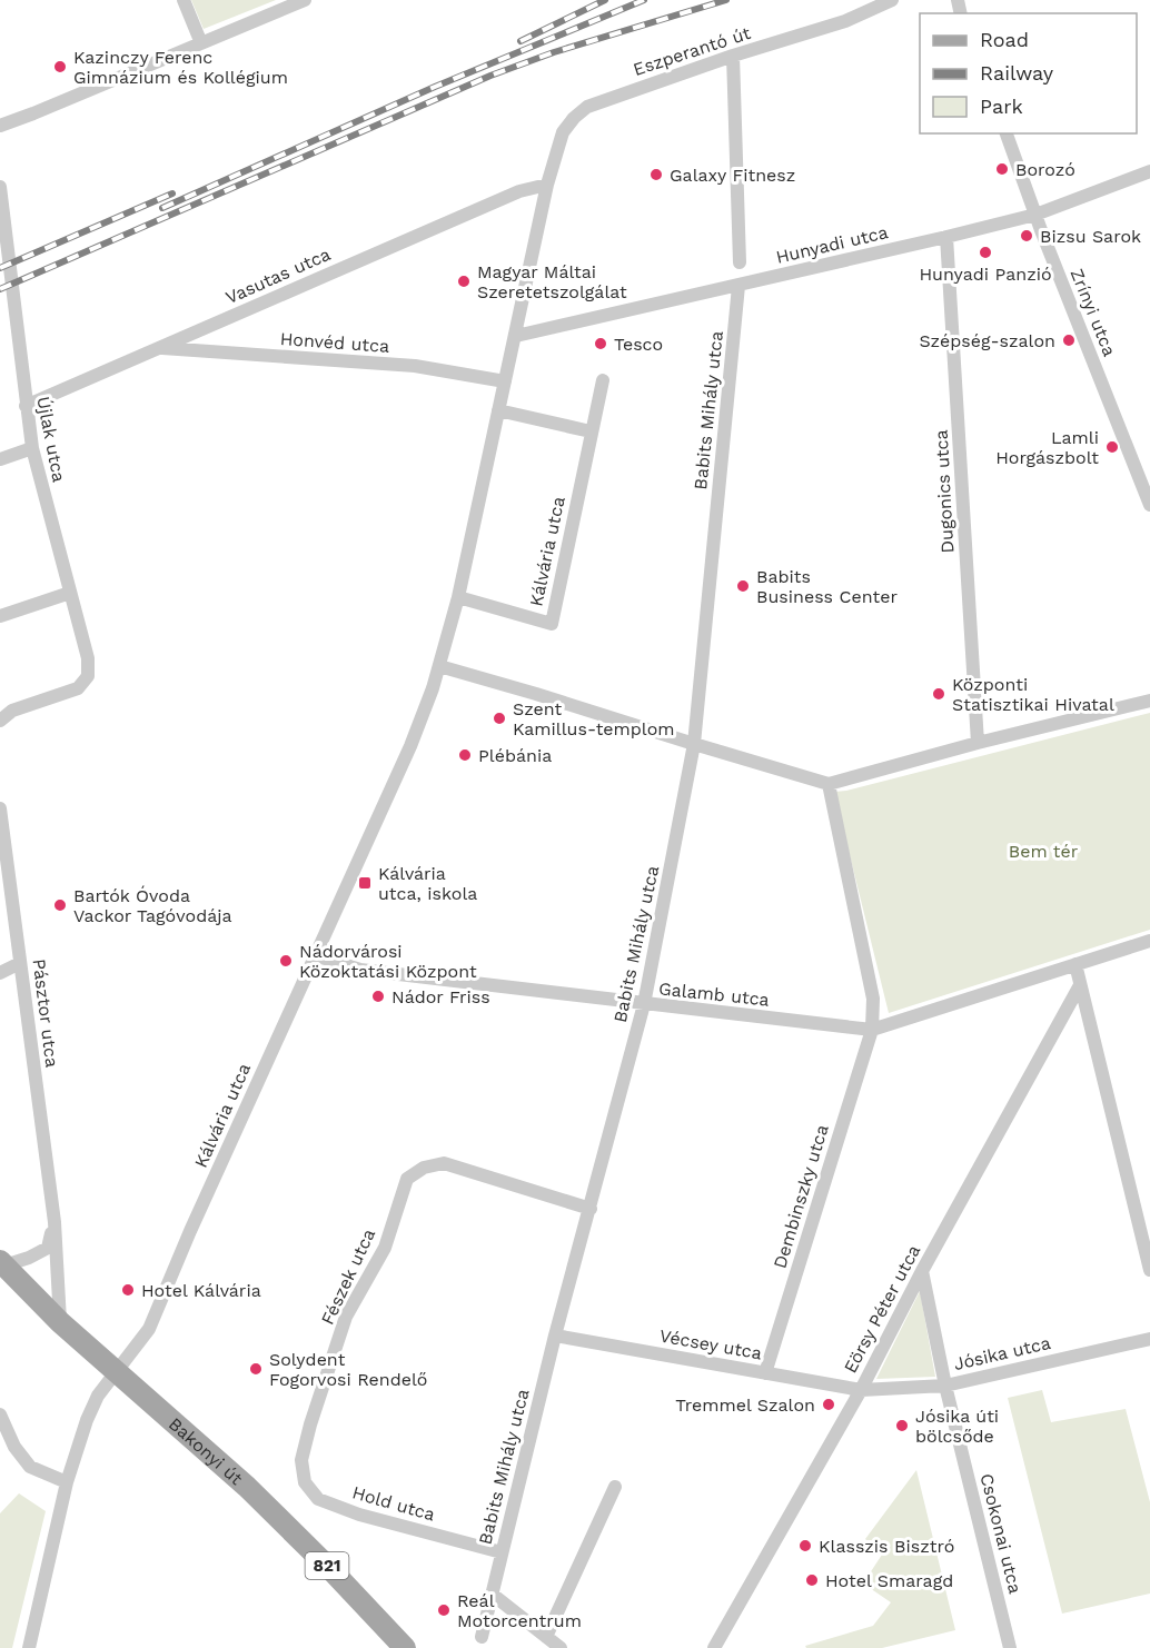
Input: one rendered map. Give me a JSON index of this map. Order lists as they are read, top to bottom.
{
  "streets": {
    "main road": ["Bakonyi út", "821"],
    "street": [
      "Eszperantó út",
      "Hunyadi utca",
      "Vasutas utca",
      "Zrínyi utca",
      "Honvéd utca",
      "Babits Mihály utca",
      "Újlak utca",
      "Dugonics utca",
      "Kálvária utca",
      "Galamb utca",
      "Pásztor utca",
      "Dembinszky utca",
      "Fészek utca",
      "Eörsy Péter utca",
      "Vécsey utca",
      "Jósika utca",
      "Hold utca",
      "Csokonai utca"
    ]
  },
  "crossings": [
    ["Eszperantó út", "Vasutas utca"],
    ["Eszperantó út", "Kálvária utca"],
    ["Hunyadi utca", "Zrínyi utca"],
    ["Hunyadi utca", "Babits Mihály utca"],
    ["Hunyadi utca", "Dugonics utca"],
    ["Hunyadi utca", "Kálvária utca"],
    ["Vasutas utca", "Honvéd utca"],
    ["Vasutas utca", "Újlak utca"],
    ["Vasutas utca", "Kálvária utca"],
    ["Honvéd utca", "Kálvária utca"],
    ["Babits Mihály utca", "Galamb utca"],
    ["Babits Mihály utca", "Fészek utca"],
    ["Babits Mihály utca", "Vécsey utca"],
    ["Babits Mihály utca", "Hold utca"],
    ["Kálvária utca", "Galamb utca"],
    ["Kálvária utca", "Bakonyi út"],
    ["Galamb utca", "Dembinszky utca"],
    ["Pásztor utca", "Bakonyi út"],
    ["Dembinszky utca", "Vécsey utca"],
    ["Fészek utca", "Hold utca"],
    ["Eörsy Péter utca", "Vécsey utca"],
    ["Eörsy Péter utca", "Jósika utca"],
    ["Eörsy Péter utca", "Csokonai utca"],
    ["Vécsey utca", "Jósika utca"],
    ["Jósika utca", "Csokonai utca"]
  ],
  "parks": ["Bem tér"],
  "places": {
    "other": [
      "Kazinczy Ferenc Gimnázium és Kollégium",
      "Borozó",
      "Galaxy Fitnesz",
      "Bizsu Sarok",
      "Hunyadi Panzió",
      "Magyar Máltai Szeretetszolgálat",
      "Szépség-szalon",
      "Tesco",
      "Lamli Horgászbolt",
      "Babits Business Center",
      "Központi Statisztikai Hivatal",
      "Szent Kamillus-templom",
      "Plébánia",
      "Bartók Óvoda Vackor Tagóvodája",
      "Nádorvárosi Közoktatási Központ",
      "Nádor Friss",
      "Hotel Kálvária",
      "Solydent Fogorvosi Rendelő",
      "Tremmel Szalon",
      "Jósika úti bölcsőde",
      "Klasszis Bisztró",
      "Hotel Smaragd",
      "Reál Motorcentrum"
    ],
    "transit": ["Kálvária utca, iskola"]
  },
  "legend": ["Road", "Railway", "Park"]
}
